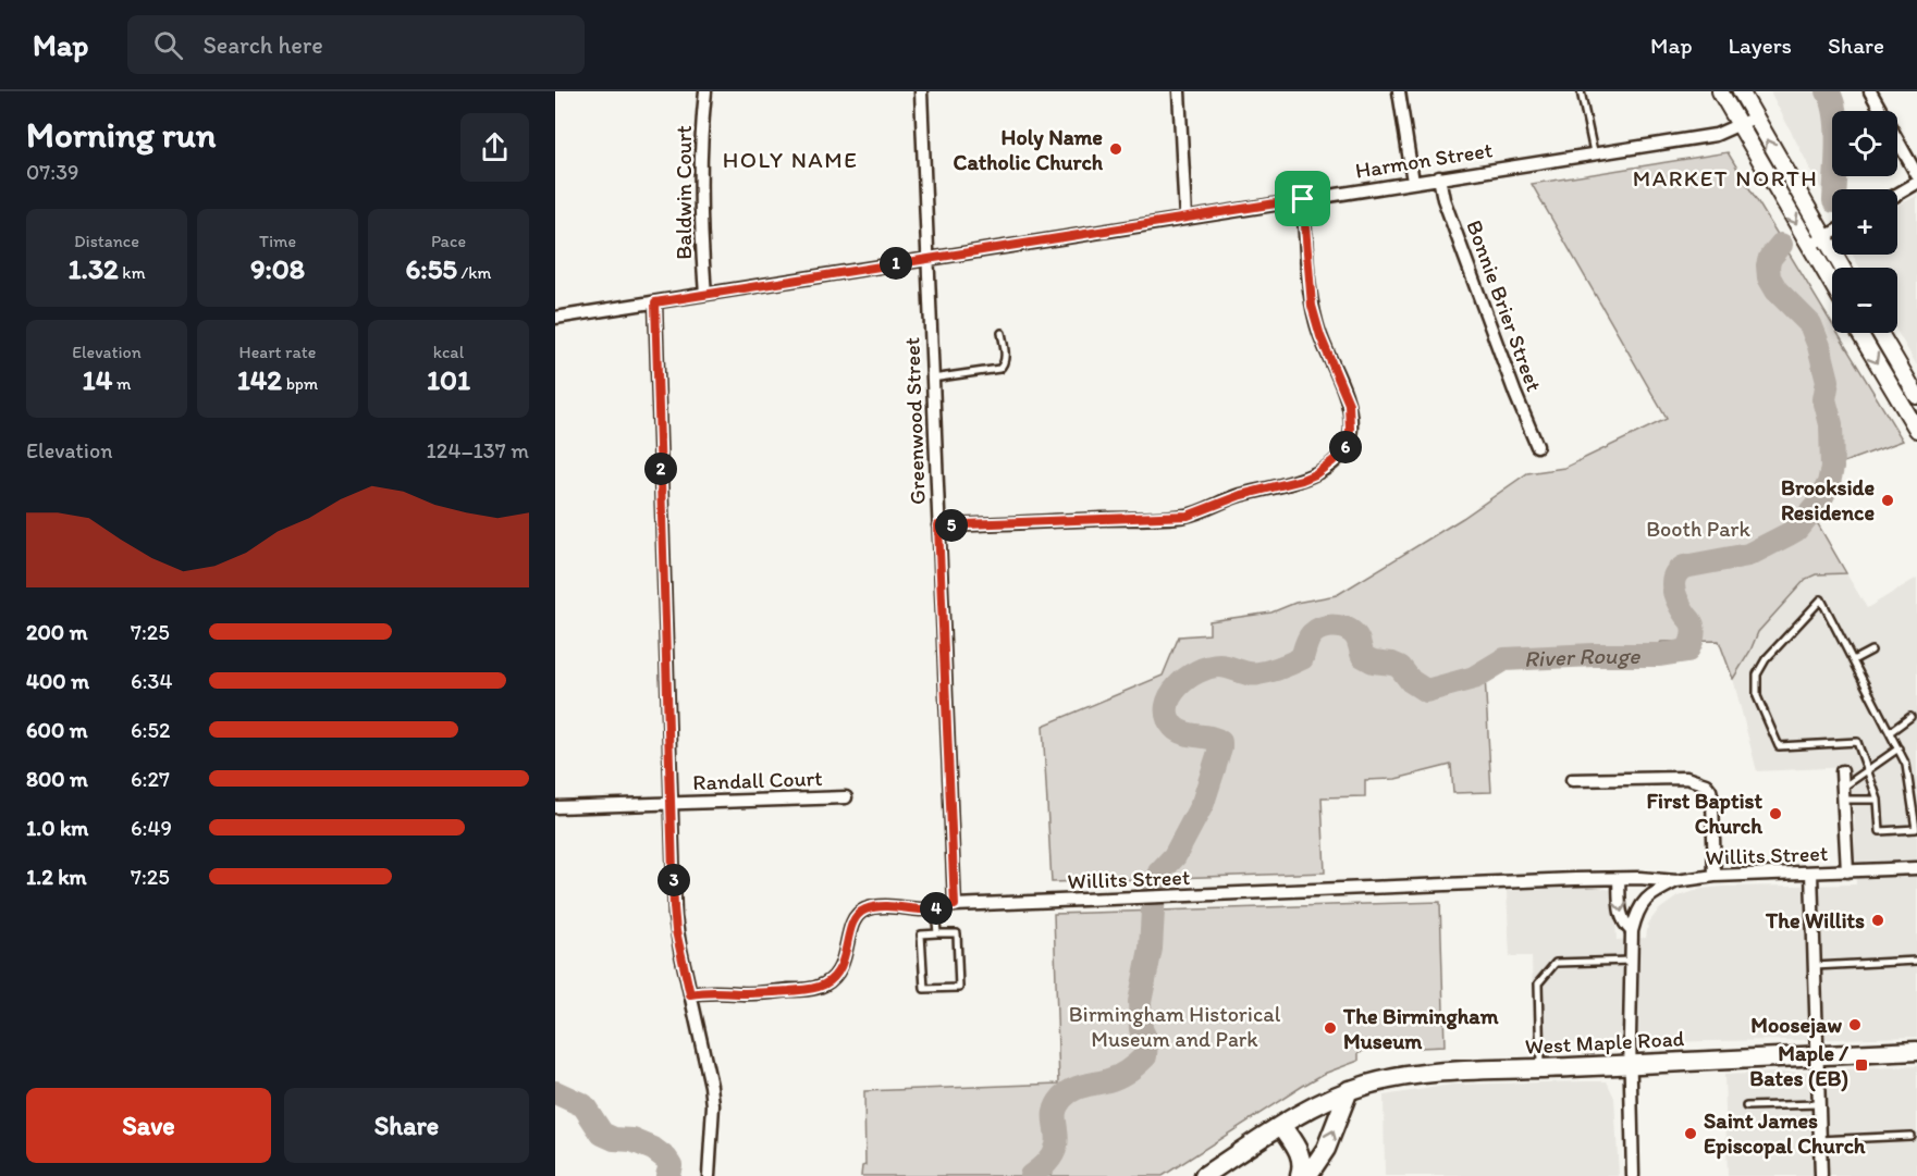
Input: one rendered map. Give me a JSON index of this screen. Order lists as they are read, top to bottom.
{
  "streets": {
    "main road": ["West Maple Road"],
    "street": [
      "Harmon Street",
      "Baldwin Court",
      "Bonnie Brier Street",
      "Greenwood Street",
      "Randall Court",
      "Willits Street"
    ]
  },
  "crossings": [
    ["Harmon Street", "Baldwin Court"],
    ["Harmon Street", "Bonnie Brier Street"],
    ["Harmon Street", "Greenwood Street"],
    ["Greenwood Street", "Willits Street"]
  ],
  "districts": ["HOLY NAME", "MARKET NORTH"],
  "water": ["River Rouge"],
  "parks": ["Booth Park", "Birmingham Historical Museum and Park"],
  "places": {
    "other": [
      "Holy Name Catholic Church",
      "Brookside Residence",
      "First Baptist Church",
      "The Willits",
      "Moosejaw",
      "The Birmingham Museum",
      "Saint James Episcopal Church"
    ],
    "transit": ["Maple / Bates (EB)"]
  },
  "page": {
    "header": "Map",
    "search": "Search here",
    "nav": ["Map", "Layers", "Share"],
    "heading": ["Morning run", "07:39"],
    "map_buttons": ["+", "−"],
    "stats": [
      ["Distance", "1.32 km"],
      ["Time", "9:08"],
      ["Pace", "6:55 /km"],
      ["Elevation", "14 m"],
      ["Heart rate", "142 bpm"],
      ["kcal", "101"]
    ],
    "pins": [
      "1",
      "6",
      "2",
      "5",
      "3",
      "4"
    ],
    "chart": ["Elevation", "124–137 m"],
    "list": [
      {
        "name": "200 m",
        "note": "7:25"
      },
      {
        "name": "400 m",
        "note": "6:34"
      },
      {
        "name": "600 m",
        "note": "6:52"
      },
      {
        "name": "800 m",
        "note": "6:27"
      },
      {
        "name": "1.0 km",
        "note": "6:49"
      },
      {
        "name": "1.2 km",
        "note": "7:25"
      }
    ],
    "buttons": ["Save", "Share"]
  }
}
